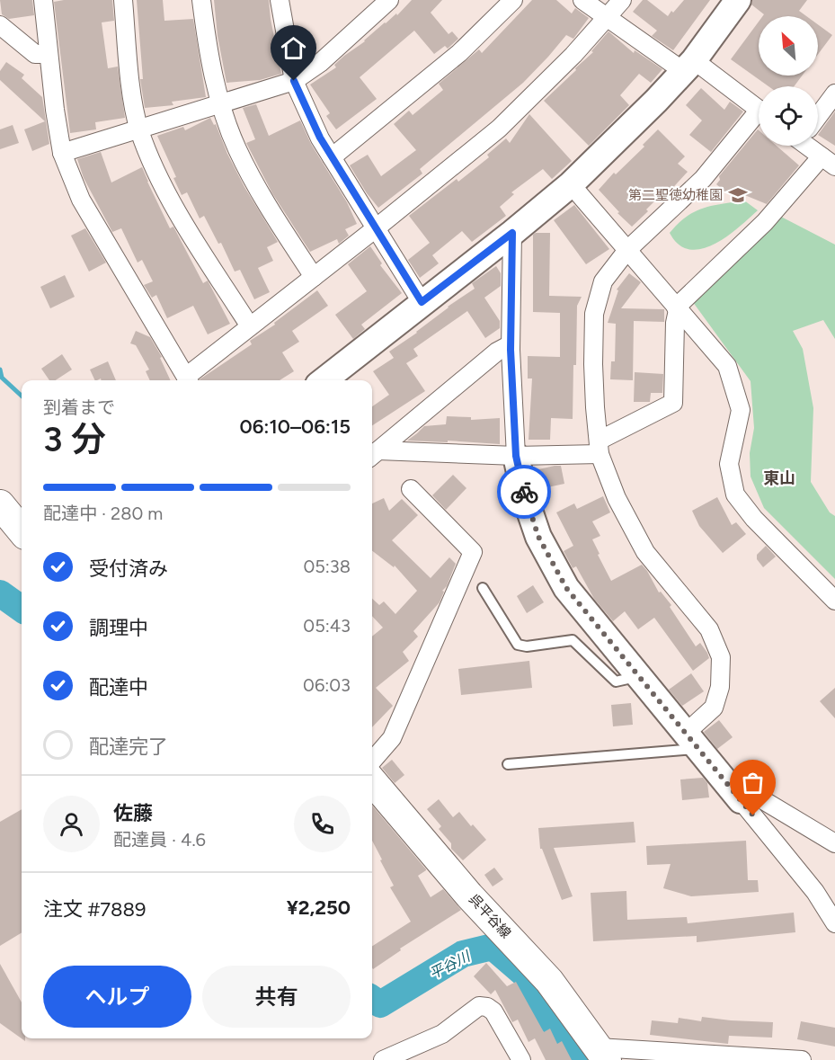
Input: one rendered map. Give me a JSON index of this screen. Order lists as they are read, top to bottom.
{
  "streets": {
    "main road": ["呉平谷線"]
  },
  "districts": ["東山"],
  "water": ["平谷川"],
  "places": {
    "school or university": ["第二聖徳幼稚園"]
  },
  "north": "top left",
  "page": {
    "heading": ["3 分", "到着まで", "06:10–06:15"],
    "panel": [
      "佐藤",
      "配達員 · 4.6",
      "注文 #7889",
      "¥2,250"
    ],
    "bar": "配達中 · 280 m",
    "list": [
      ["受付済み", "05:38"],
      ["調理中", "05:43"],
      ["配達中", "06:03"],
      "配達完了"
    ],
    "buttons": ["ヘルプ", "共有"]
  }
}
